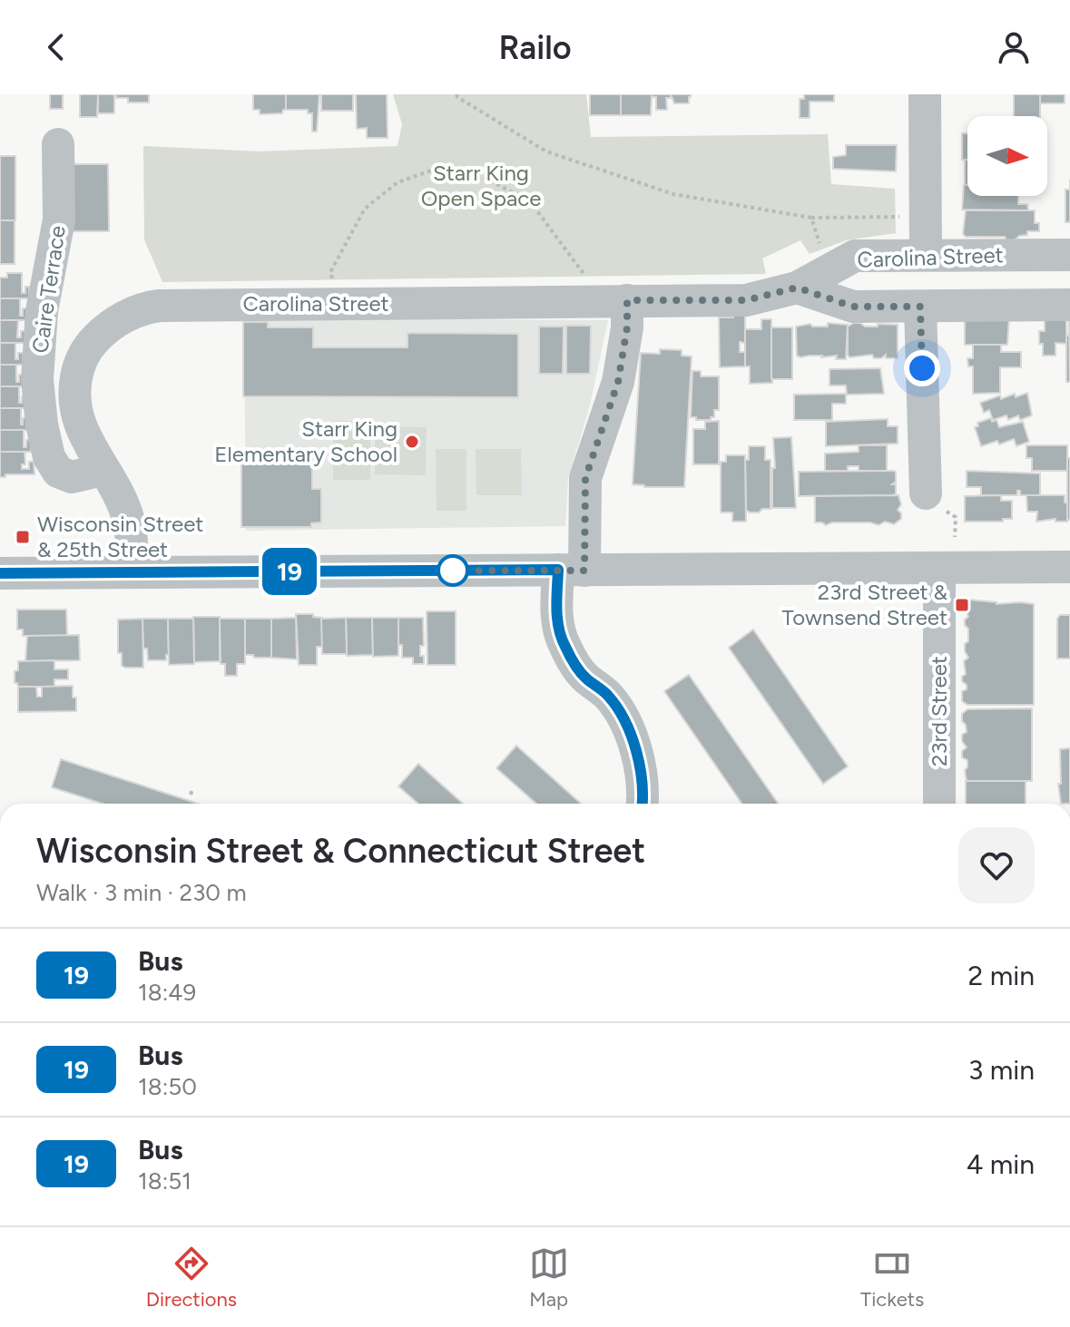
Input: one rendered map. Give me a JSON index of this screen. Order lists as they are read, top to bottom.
{
  "streets": {
    "street": ["Carolina Street", "Caire Terrace", "23rd Street"]
  },
  "crossings": [
    ["Carolina Street", "Caire Terrace"]
  ],
  "parks": ["Starr King Open Space"],
  "places": {
    "other": ["Starr King Elementary School"],
    "transit": ["Wisconsin Street & 25th Street", "23rd Street & Townsend Street"]
  },
  "lines": ["bus line 19"],
  "north": "right",
  "page": {
    "header": "Railo",
    "on_map": "19",
    "heading": ["Wisconsin Street & Connecticut Street", "Walk · 3 min · 230 m"],
    "list": [
      {
        "mark": "19",
        "name": "Bus",
        "note": "18:49",
        "value": "2 min"
      },
      {
        "mark": "19",
        "name": "Bus",
        "note": "18:50",
        "value": "3 min"
      },
      {
        "mark": "19",
        "name": "Bus",
        "note": "18:51",
        "value": "4 min"
      }
    ],
    "tabs": ["Directions", "Map", "Tickets"]
  }
}
